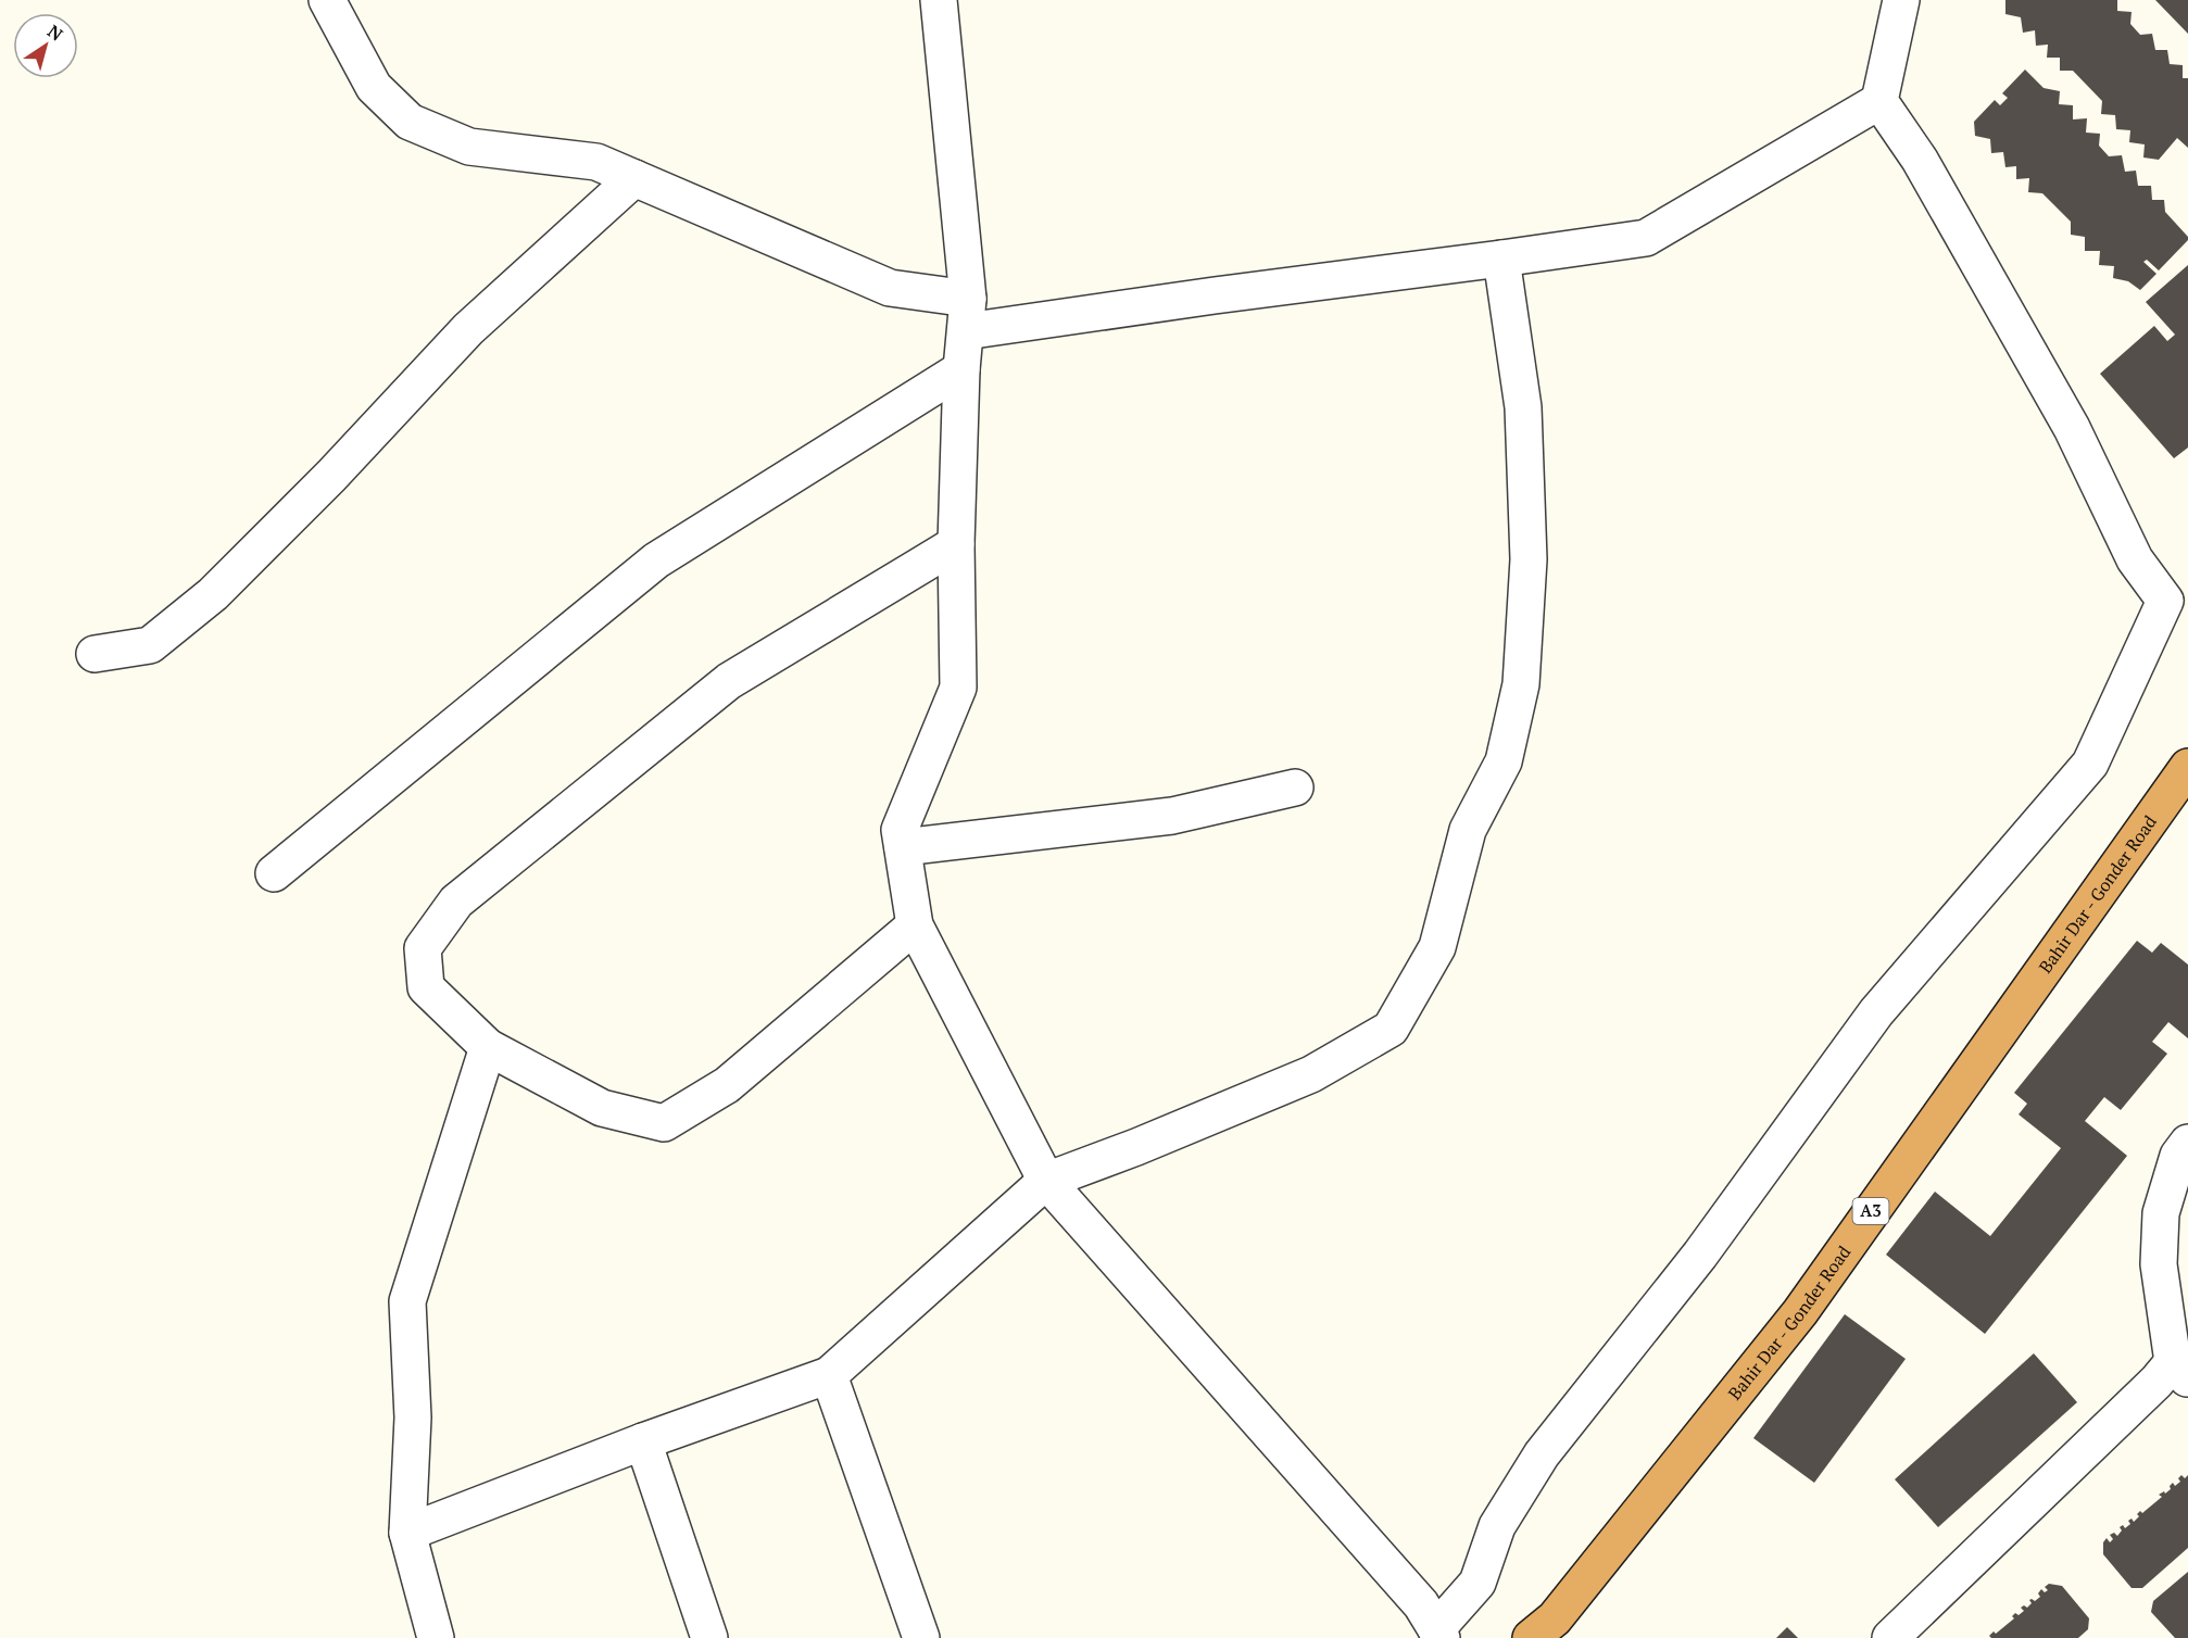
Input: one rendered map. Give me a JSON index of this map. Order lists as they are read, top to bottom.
{
  "streets": {
    "highway": ["Bahir Dar - Gonder Road", "A3"]
  },
  "north": "top right"
}
